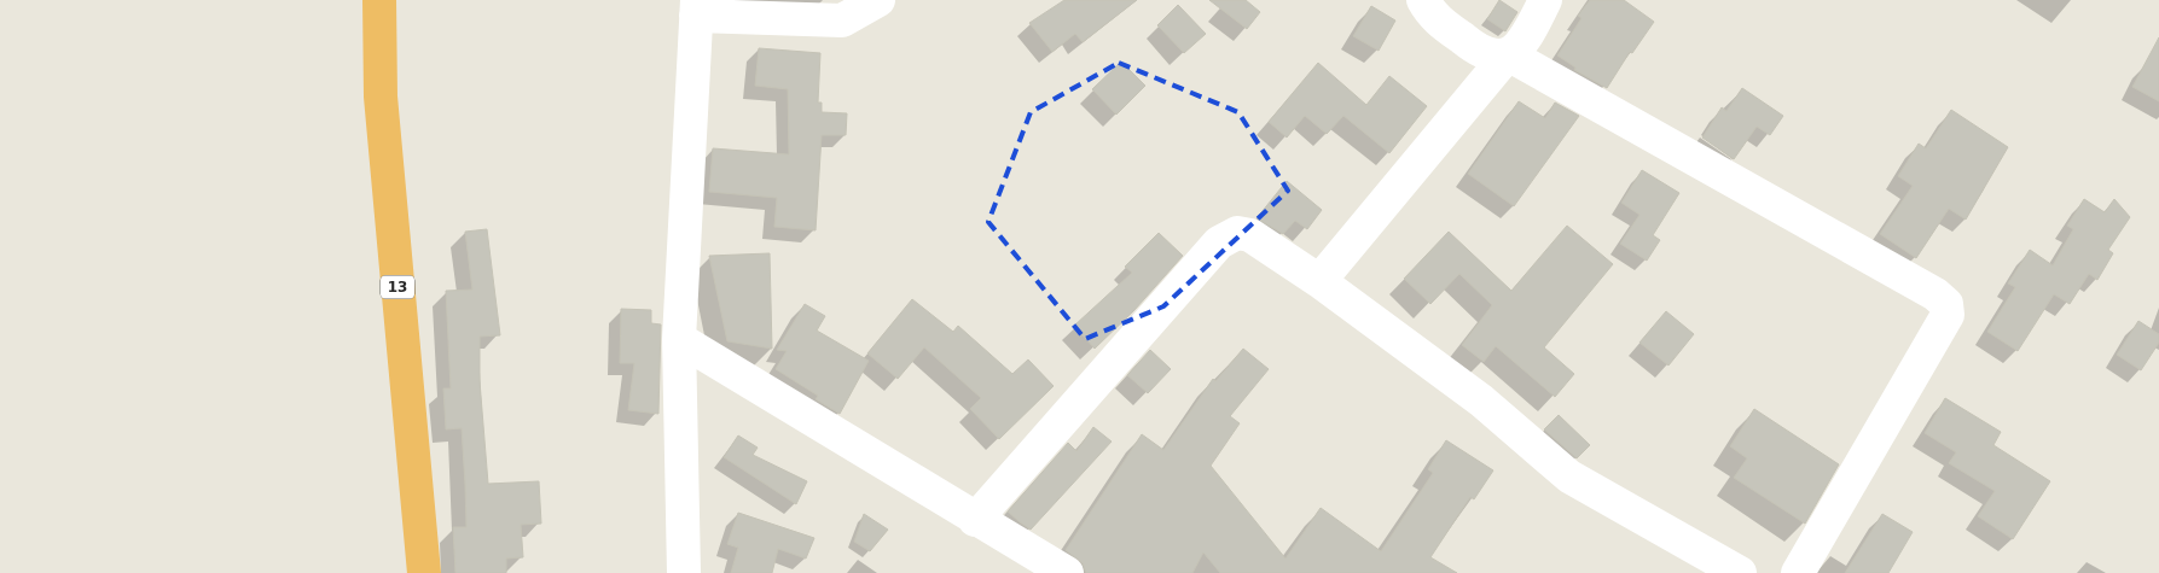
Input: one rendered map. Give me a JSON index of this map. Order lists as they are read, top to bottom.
{
  "streets": {
    "highway": ["13"]
  }
}
